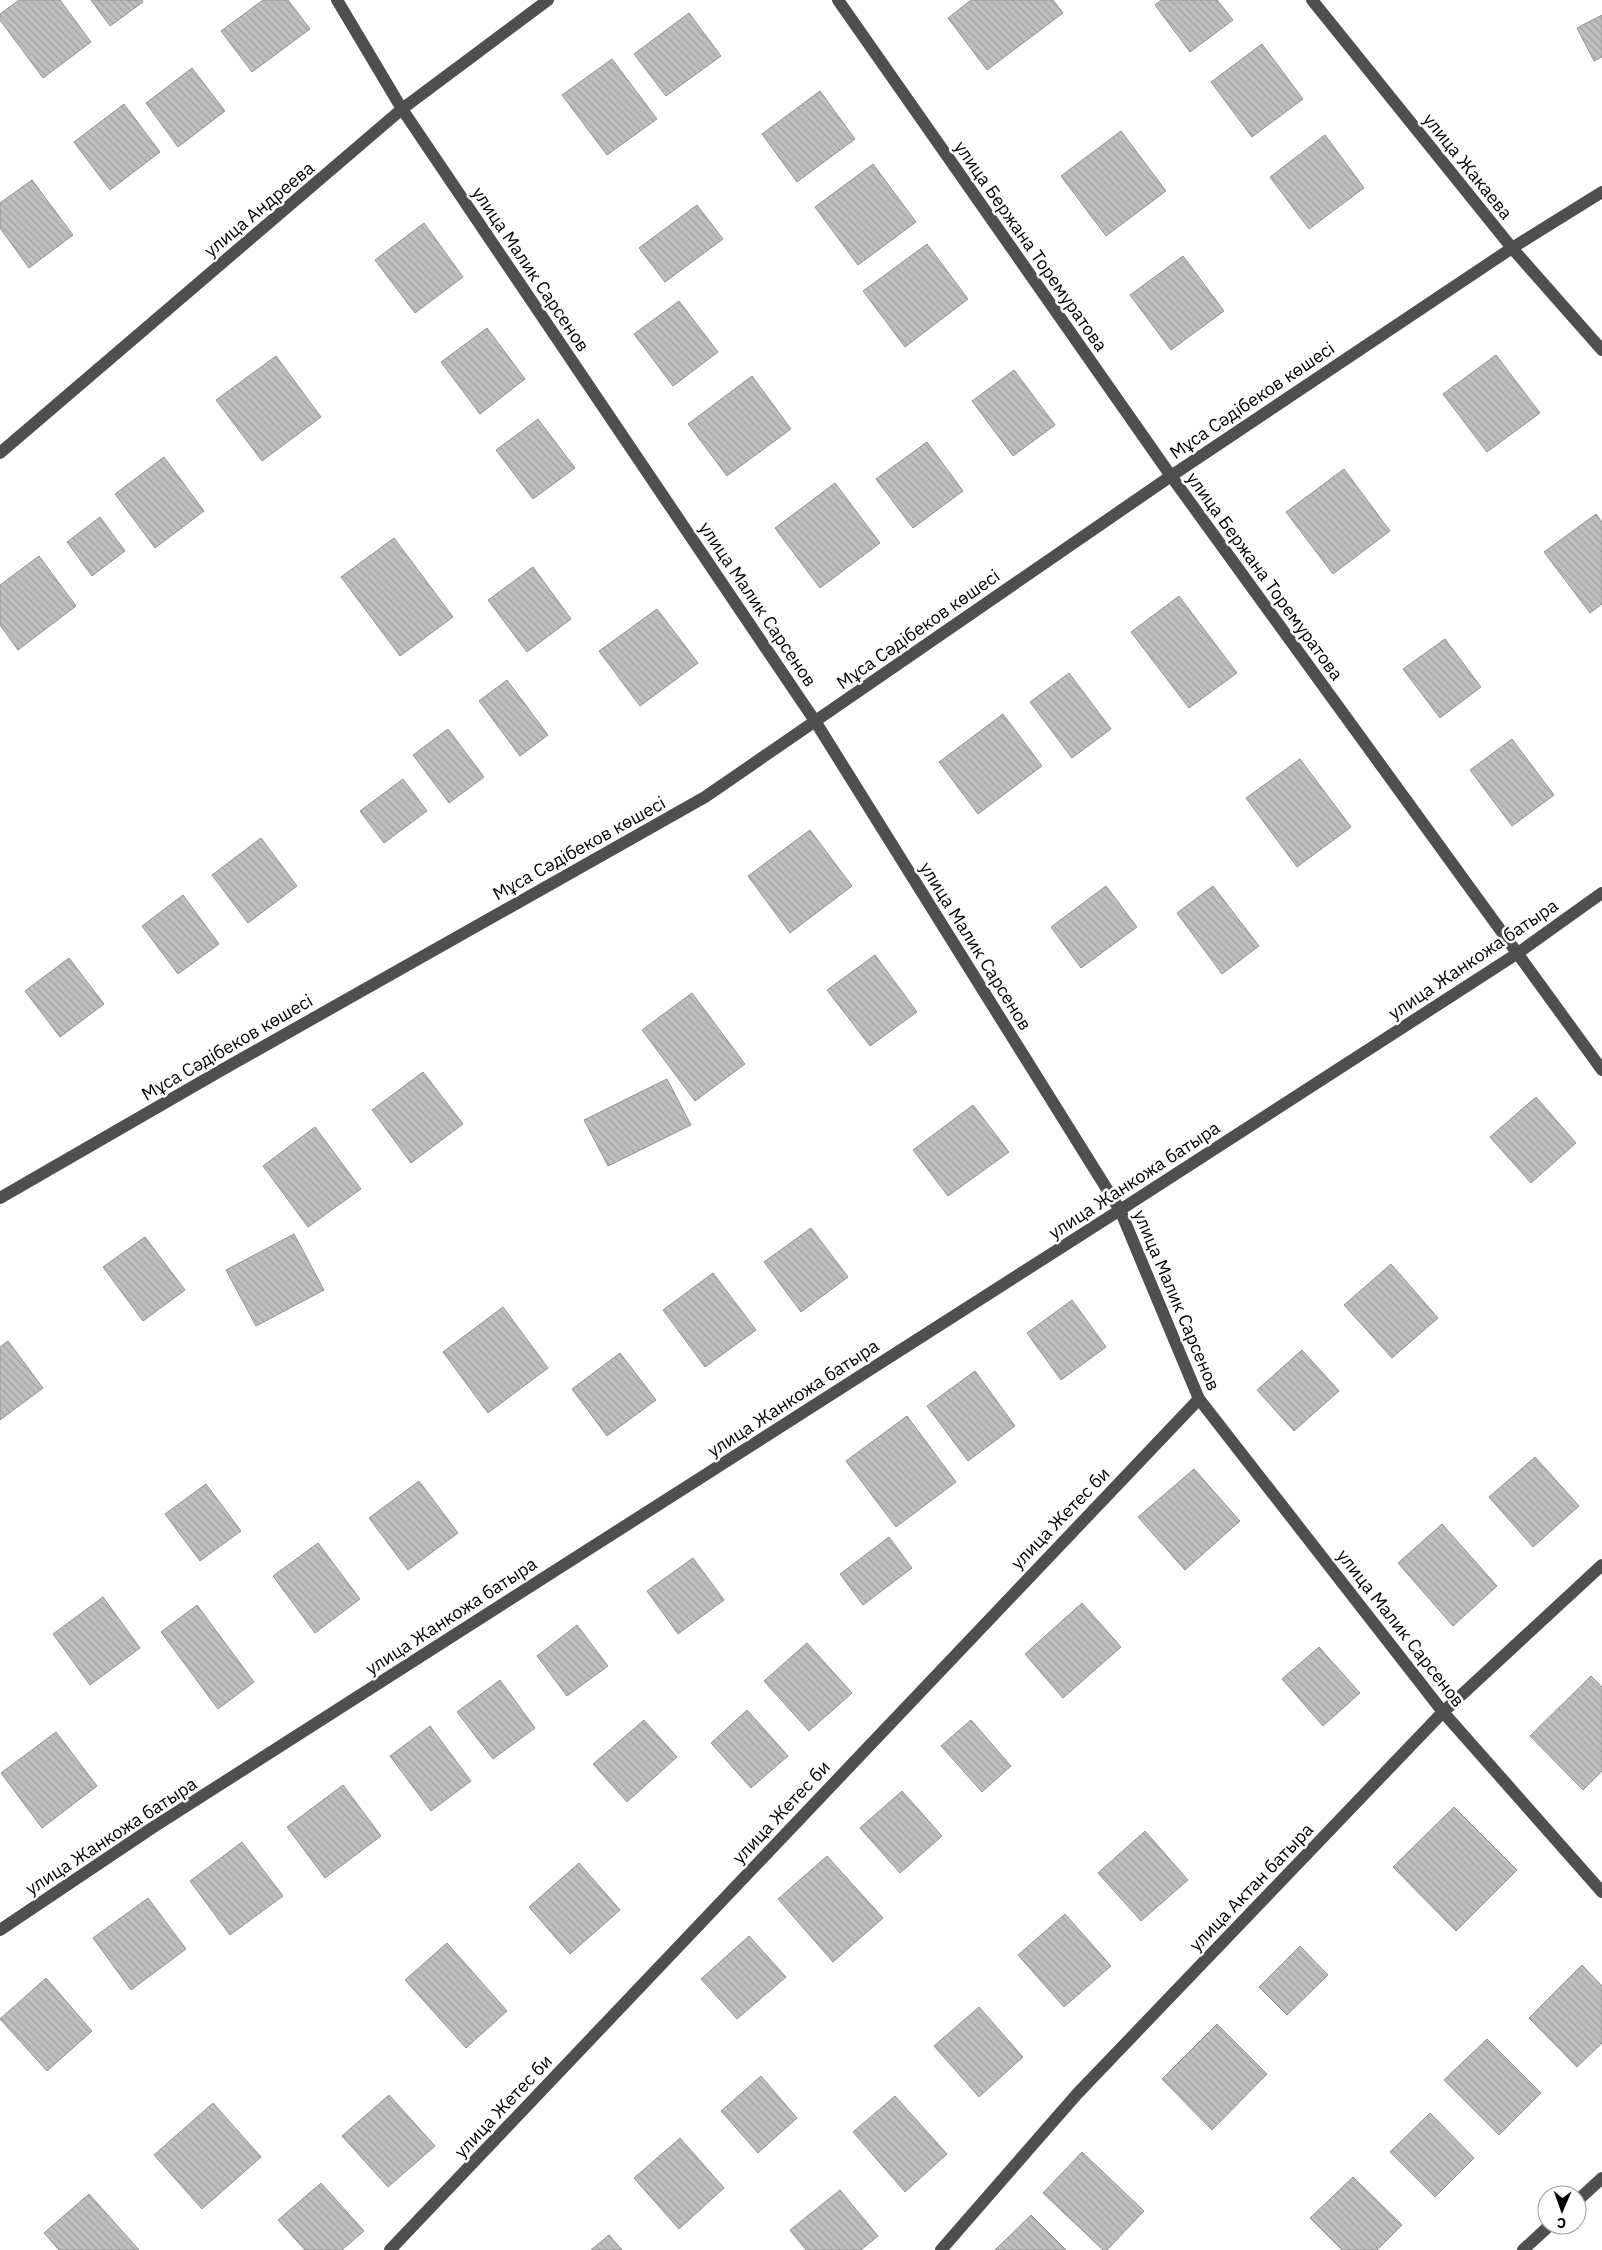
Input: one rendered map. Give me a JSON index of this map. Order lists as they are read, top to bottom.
{
  "streets": {
    "street": [
      "улица Жакаева",
      "улица Андреева",
      "улица Бержана Торемуратова",
      "улица Малик Сарсенов",
      "Мұса Сәдібеков көшесі",
      "улица Жанкожа батыра",
      "улица Жетес би",
      "улица Актан батыра"
    ]
  },
  "crossings": [
    ["улица Жакаева", "Мұса Сәдібеков көшесі"],
    ["улица Андреева", "улица Малик Сарсенов"],
    ["улица Бержана Торемуратова", "Мұса Сәдібеков көшесі"],
    ["улица Бержана Торемуратова", "улица Жанкожа батыра"],
    ["улица Малик Сарсенов", "Мұса Сәдібеков көшесі"],
    ["улица Малик Сарсенов", "улица Жанкожа батыра"],
    ["улица Малик Сарсенов", "улица Жетес би"],
    ["улица Малик Сарсенов", "улица Актан батыра"]
  ],
  "north": "bottom"
}
